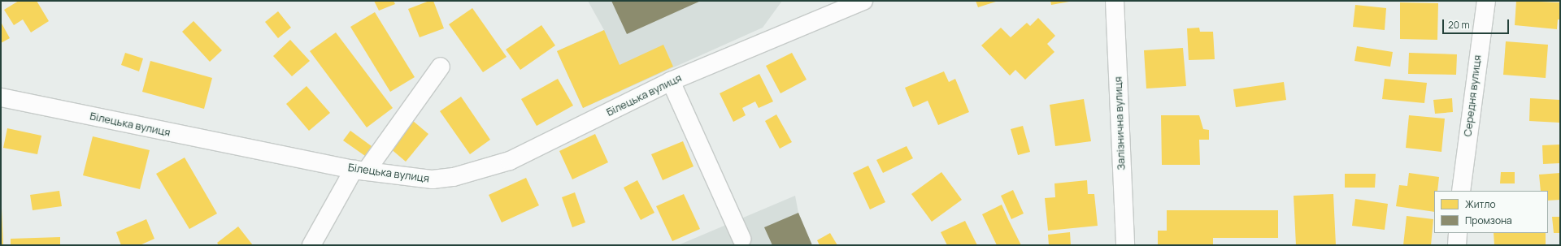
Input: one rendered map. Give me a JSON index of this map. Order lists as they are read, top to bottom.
{
  "streets": {
    "street": ["Білецька вулиця", "Середня вулиця", "Залізнична вулиця"]
  },
  "legend": ["Житло", "Промзона"],
  "scale_bar": "20 m"
}
